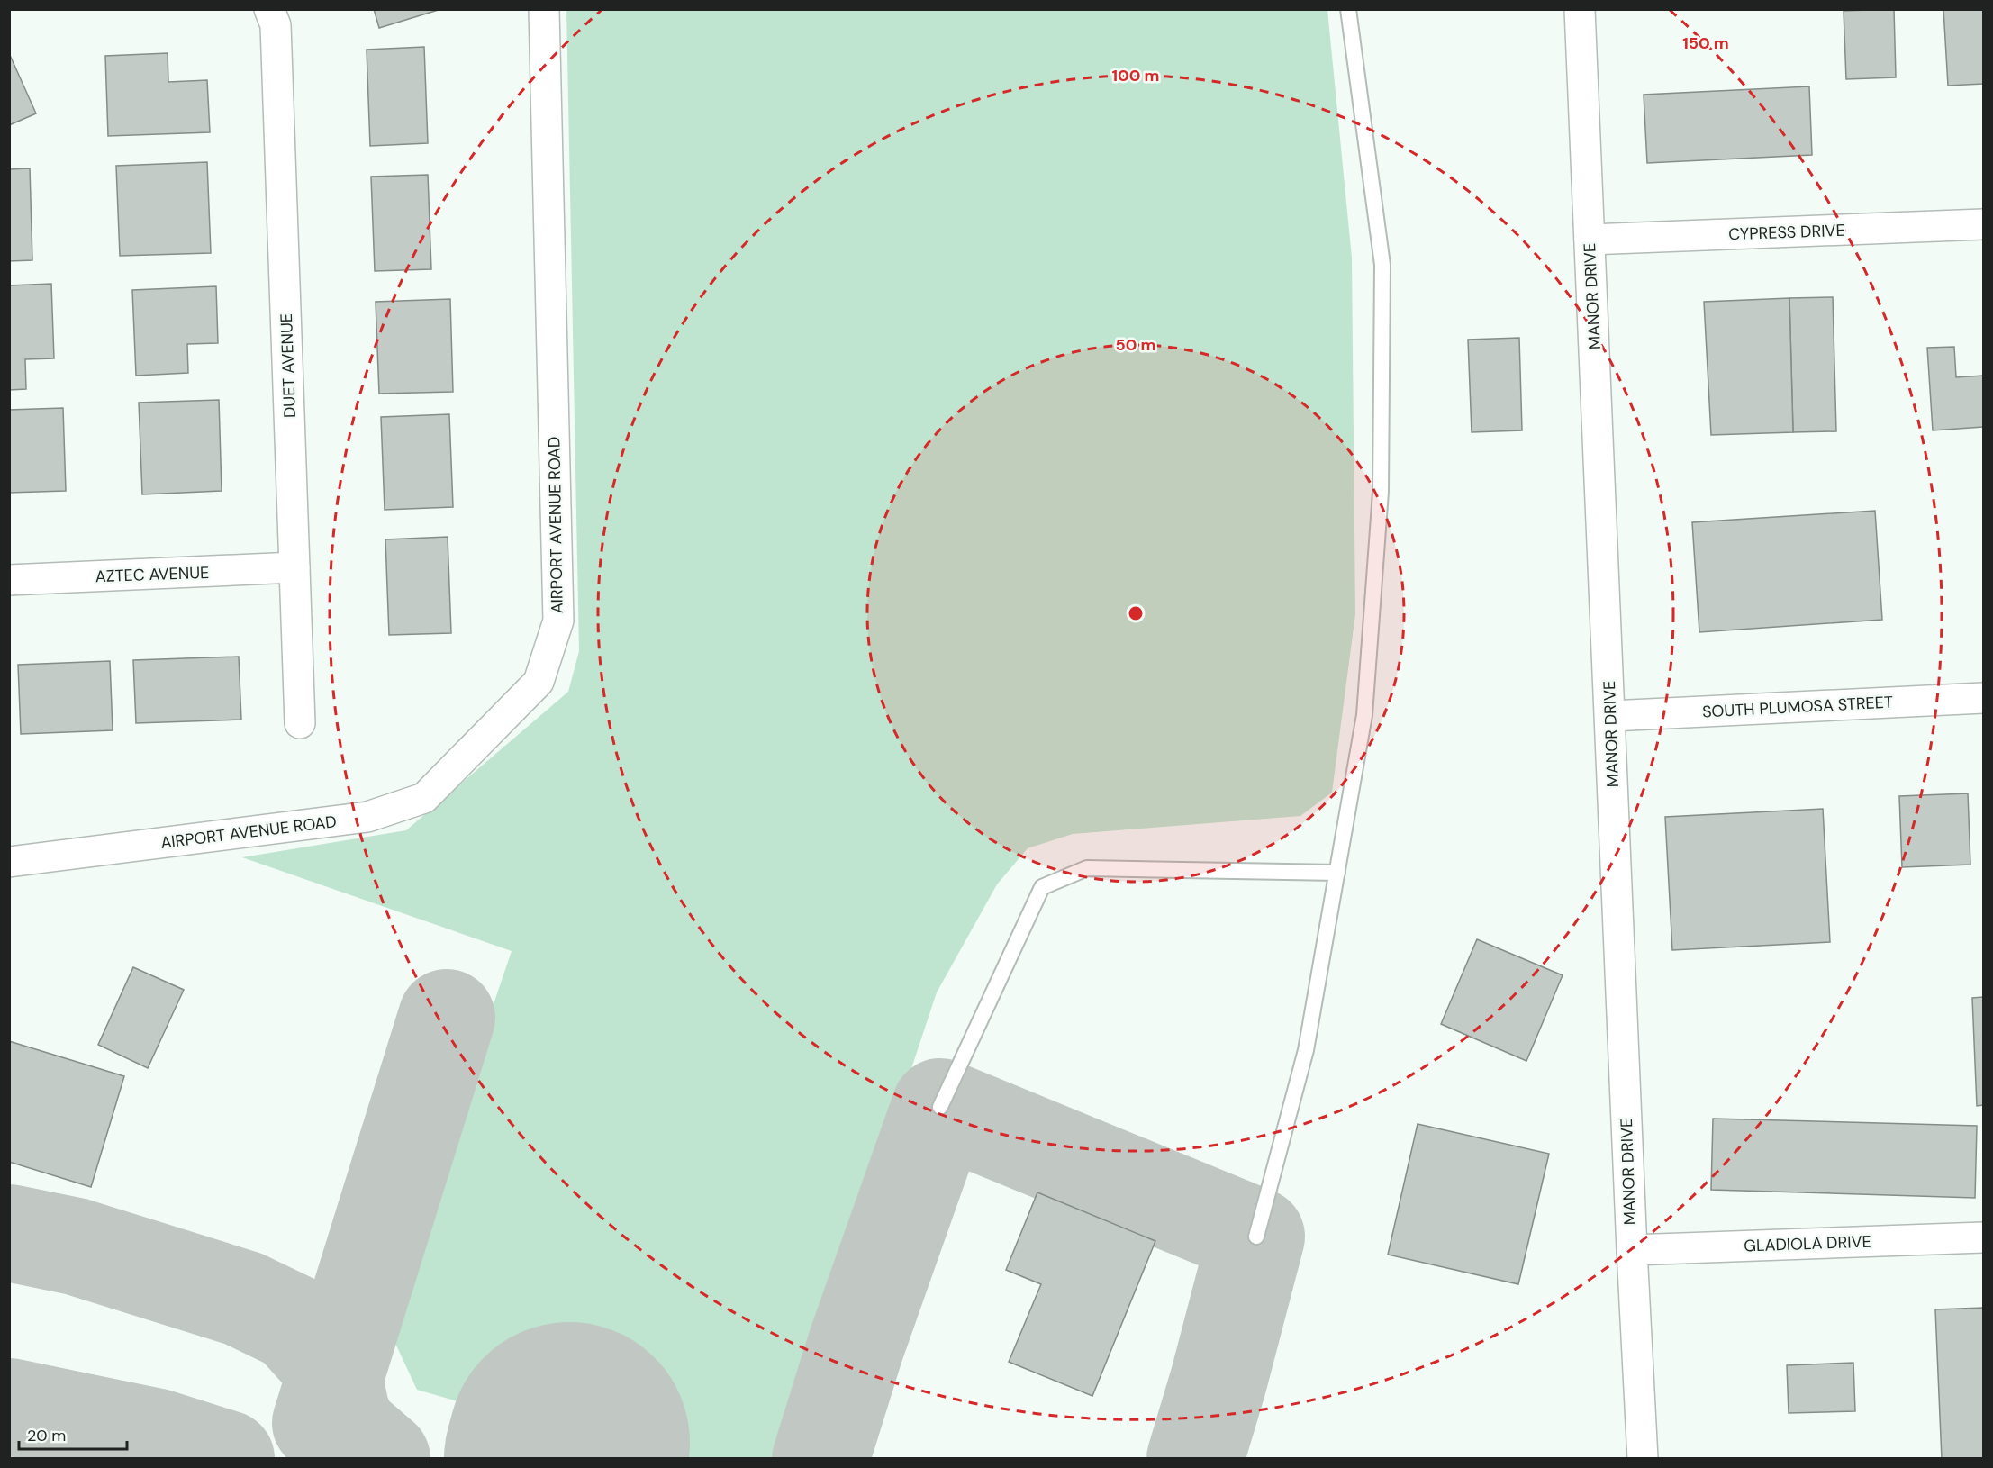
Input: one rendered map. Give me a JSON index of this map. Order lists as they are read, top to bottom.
{
  "streets": {
    "street": [
      "CYPRESS DRIVE",
      "MANOR DRIVE",
      "DUET AVENUE",
      "AIRPORT AVENUE ROAD",
      "AZTEC AVENUE",
      "SOUTH PLUMOSA STREET",
      "GLADIOLA DRIVE"
    ]
  },
  "crossings": [
    ["CYPRESS DRIVE", "MANOR DRIVE"],
    ["MANOR DRIVE", "SOUTH PLUMOSA STREET"],
    ["MANOR DRIVE", "GLADIOLA DRIVE"],
    ["DUET AVENUE", "AZTEC AVENUE"]
  ],
  "scale_bar": "20 m",
  "rings": ["150 m", "100 m", "50 m"]
}
